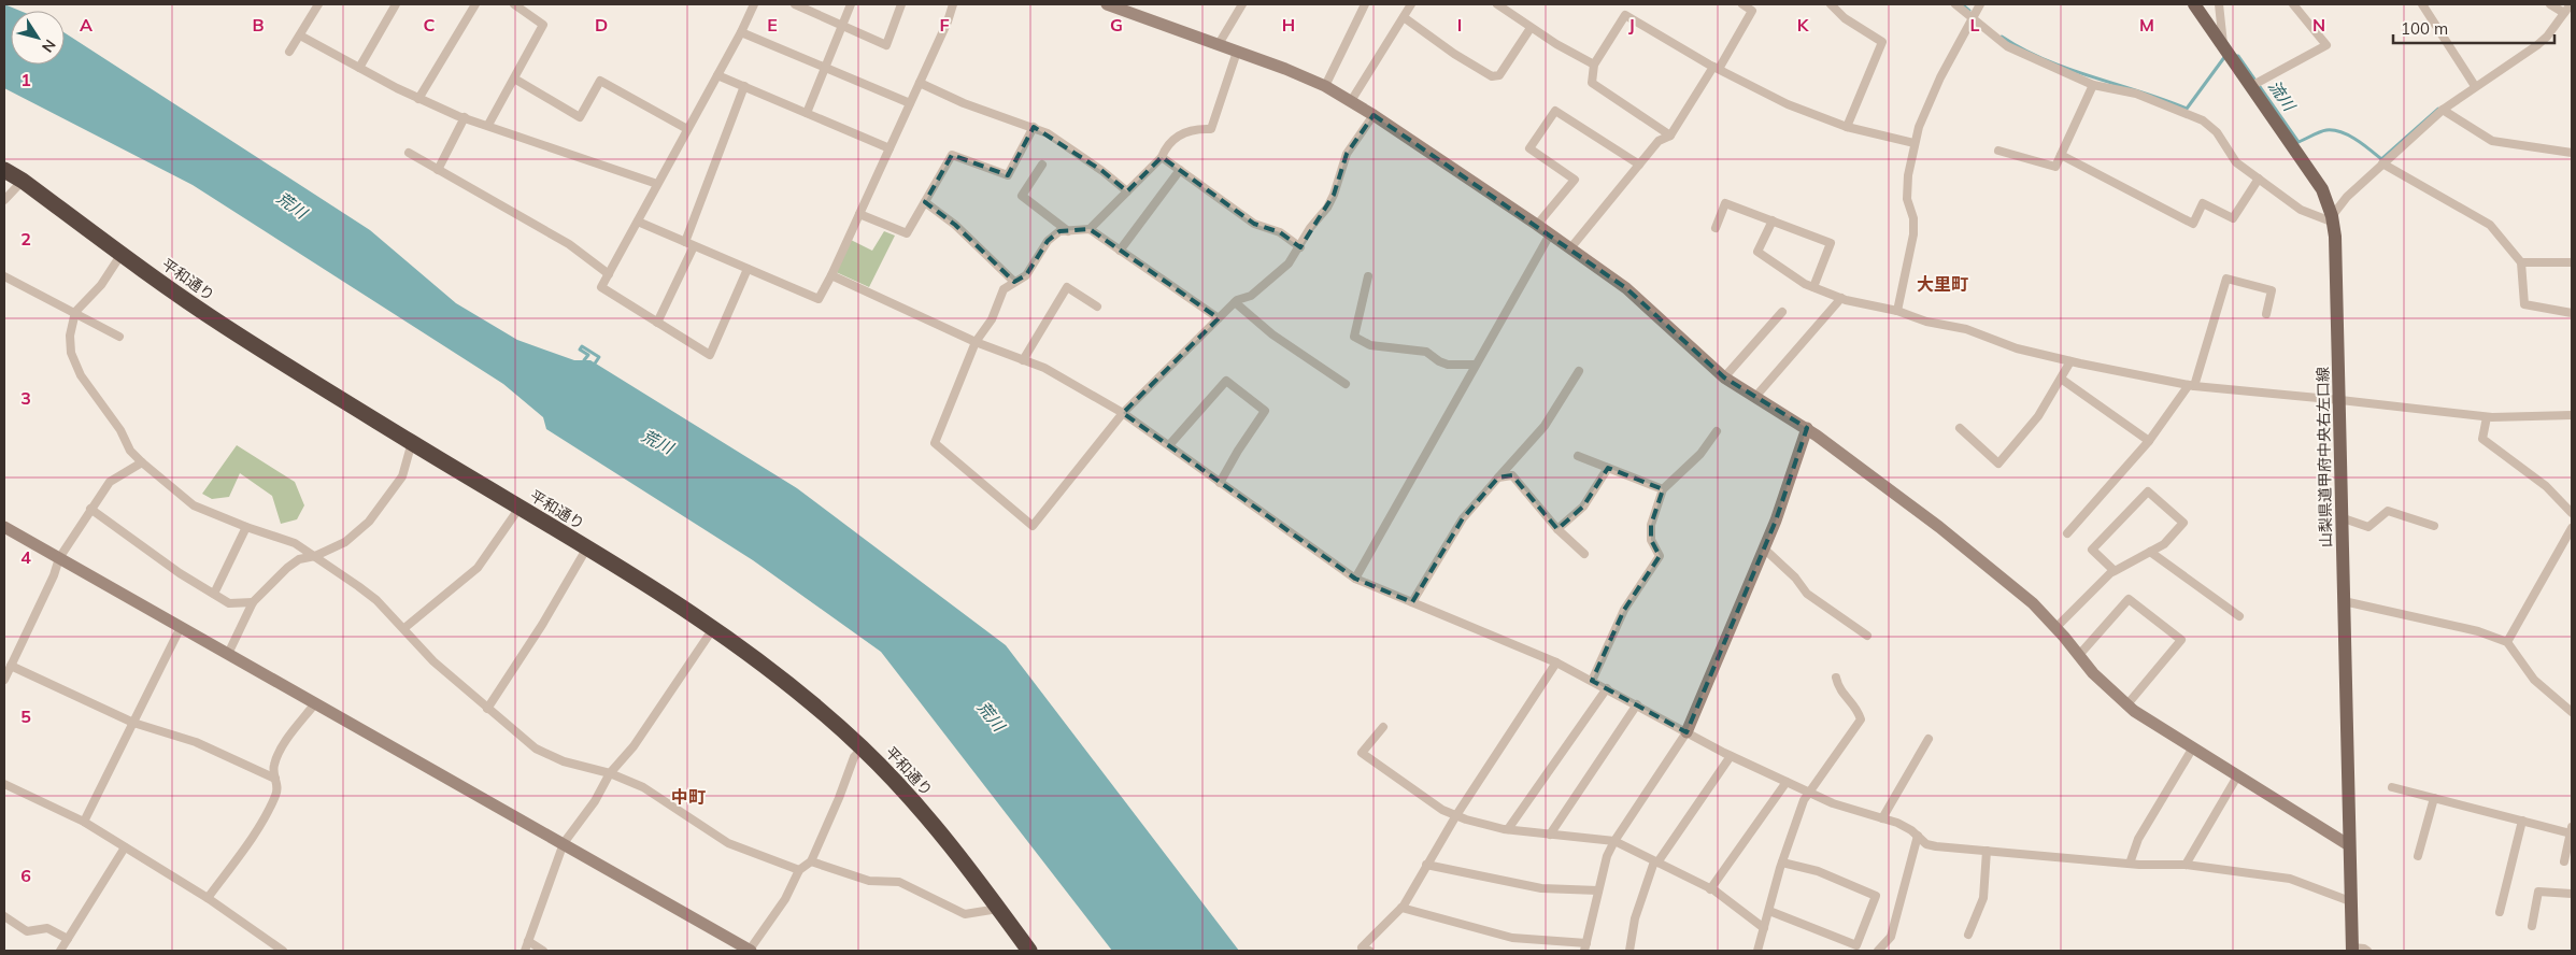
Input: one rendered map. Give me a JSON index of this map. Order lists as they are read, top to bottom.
{
  "streets": {
    "highway": ["平和通り"],
    "main road": ["山梨県道甲府中央右左口線"]
  },
  "districts": ["大里町", "中町"],
  "water": ["流川", "荒川"],
  "scale_bar": "100 m",
  "north": "bottom right",
  "grid": {
    "columns": [
      "A",
      "B",
      "C",
      "D",
      "E",
      "F",
      "G",
      "H",
      "I",
      "J",
      "K",
      "L",
      "M",
      "N"
    ],
    "rows": [
      "1",
      "2",
      "3",
      "4",
      "5",
      "6"
    ]
  }
}
